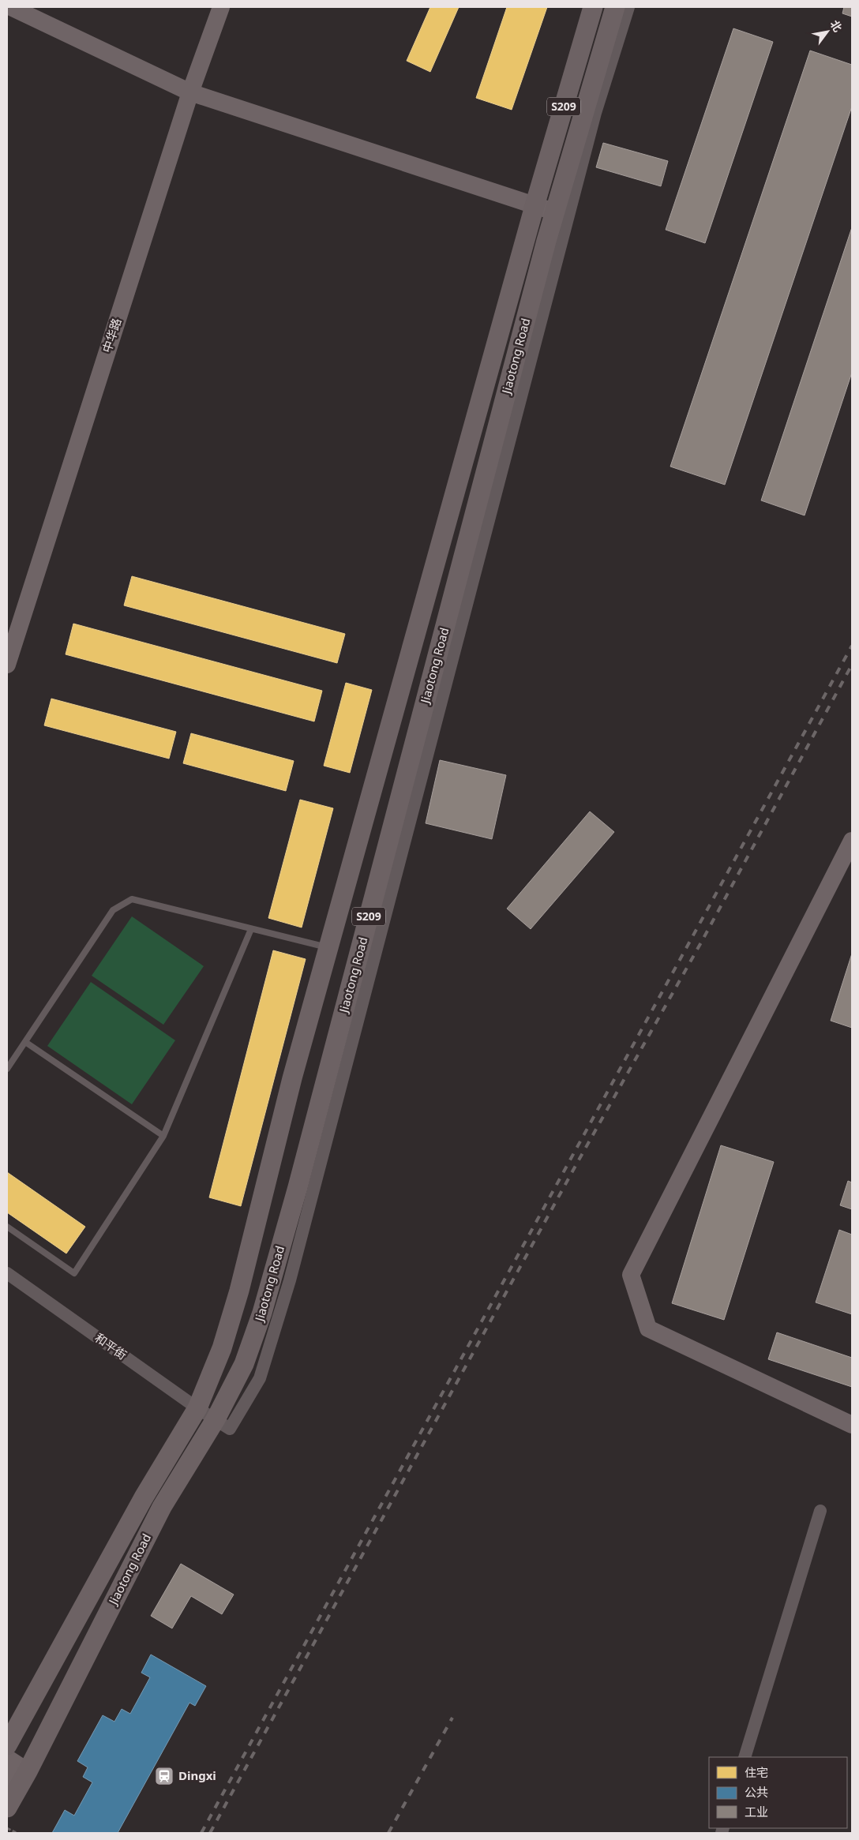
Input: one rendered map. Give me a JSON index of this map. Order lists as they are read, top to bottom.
{
  "streets": {
    "main road": ["S209", "Jiaotong Road"],
    "street": ["中华路", "和平街"]
  },
  "crossings": [
    ["Jiaotong Road", "和平街"]
  ],
  "places": {
    "station": ["Dingxi"]
  },
  "legend": ["住宅", "公共", "工业"],
  "north": "top right"
}
